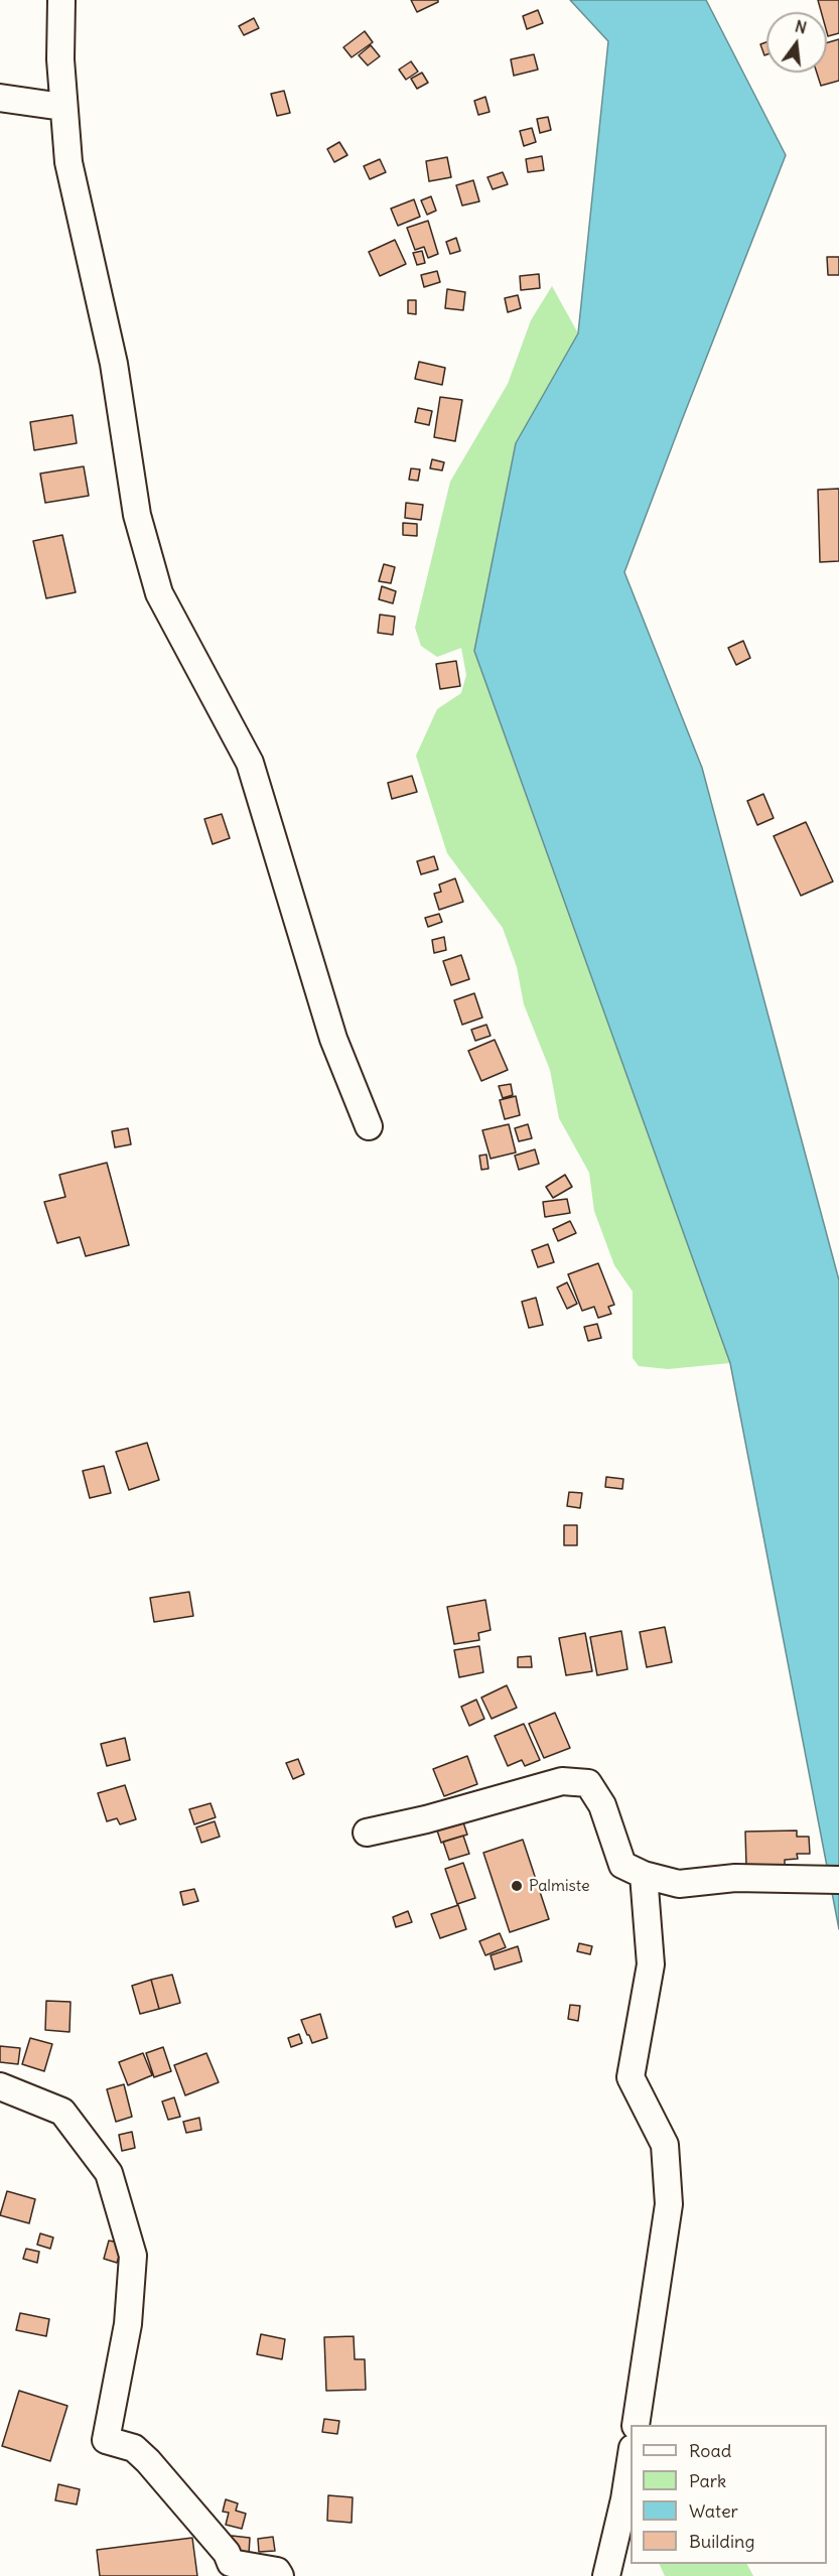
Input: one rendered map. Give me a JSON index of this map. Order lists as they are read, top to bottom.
{
  "places": ["Palmiste"],
  "legend": [
    "Road",
    "Park",
    "Water",
    "Building"
  ],
  "north": "top"
}
